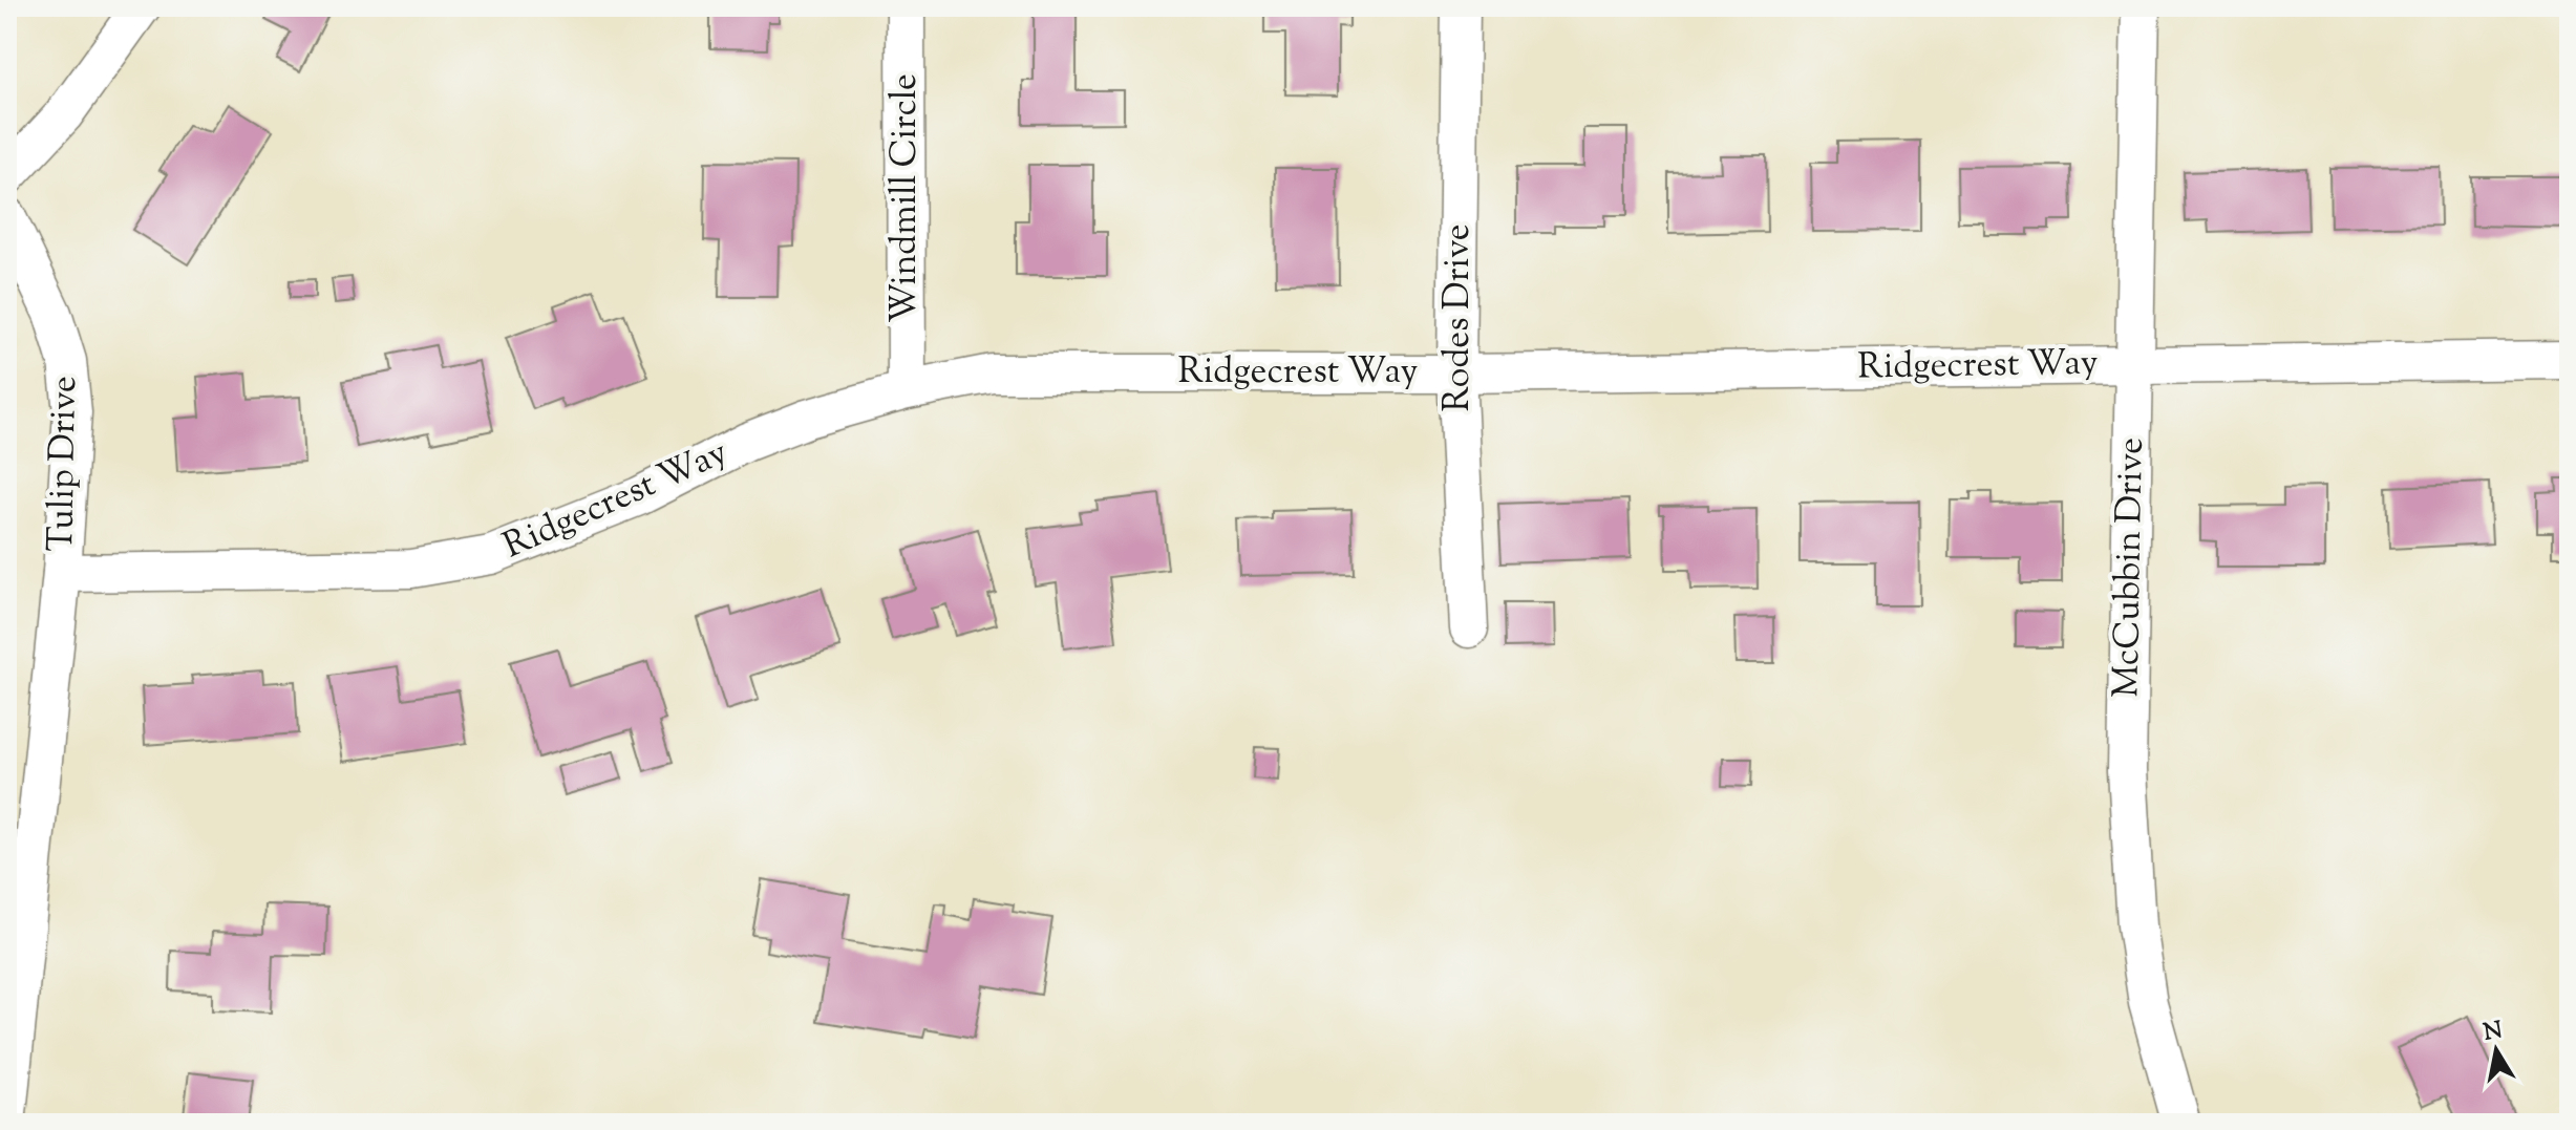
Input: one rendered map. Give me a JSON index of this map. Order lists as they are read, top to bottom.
{
  "streets": {
    "street": [
      "Windmill Circle",
      "Rodes Drive",
      "Ridgecrest Way",
      "Tulip Drive",
      "McCubbin Drive"
    ]
  },
  "crossings": [
    ["Windmill Circle", "Ridgecrest Way"],
    ["Rodes Drive", "Ridgecrest Way"],
    ["Ridgecrest Way", "Tulip Drive"],
    ["Ridgecrest Way", "McCubbin Drive"]
  ],
  "north": "top"
}
